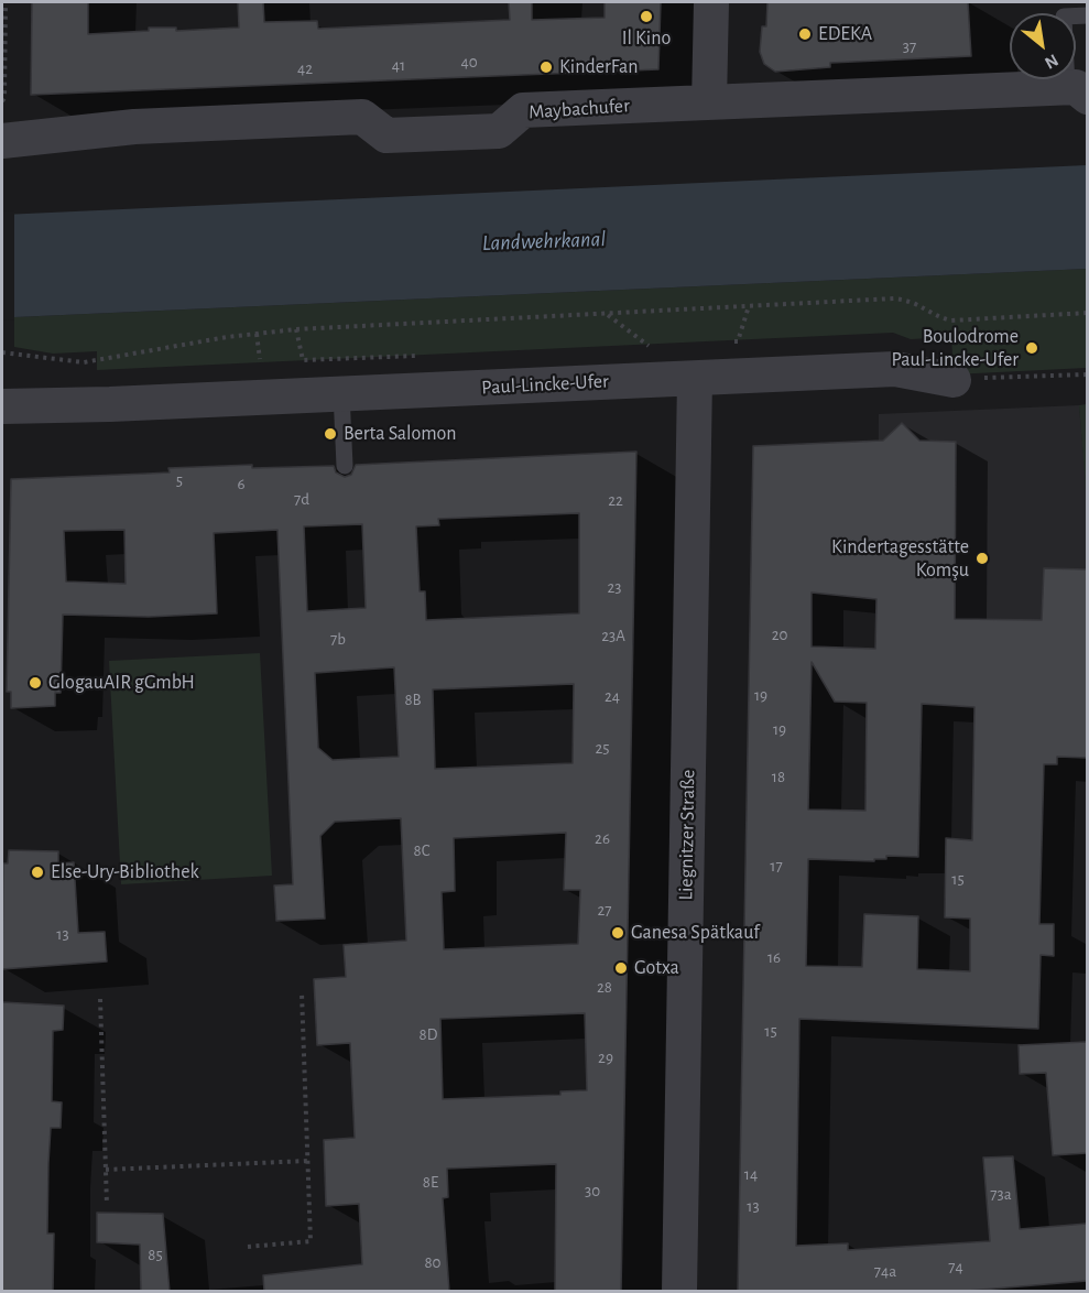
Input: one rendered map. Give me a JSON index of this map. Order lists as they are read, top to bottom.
{
  "streets": {
    "street": ["Maybachufer", "Paul-Lincke-Ufer", "Liegnitzer Straße"]
  },
  "crossings": [
    ["Paul-Lincke-Ufer", "Liegnitzer Straße"]
  ],
  "water": ["Landwehrkanal"],
  "places": [
    "Il Kino",
    "EDEKA",
    "KinderFan",
    "Boulodrome Paul-Lincke-Ufer",
    "Berta Salomon",
    "Kindertagesstätte Komşu",
    "GlogauAIR gGmbH",
    "Else-Ury-Bibliothek",
    "Ganesa Spätkauf",
    "Gotxa"
  ],
  "house_numbers": [
    "37",
    "40",
    "41",
    "42",
    "5",
    "6",
    "7d",
    "22",
    "23",
    "20",
    "23A",
    "7b",
    "19",
    "24",
    "8B",
    "19",
    "25",
    "18",
    "26",
    "8C",
    "17",
    "15",
    "27",
    "13",
    "16",
    "28",
    "15",
    "8D",
    "29",
    "14",
    "8E",
    "30",
    "73a",
    "13",
    "85",
    "80",
    "74",
    "74a"
  ],
  "north": "bottom right"
}
